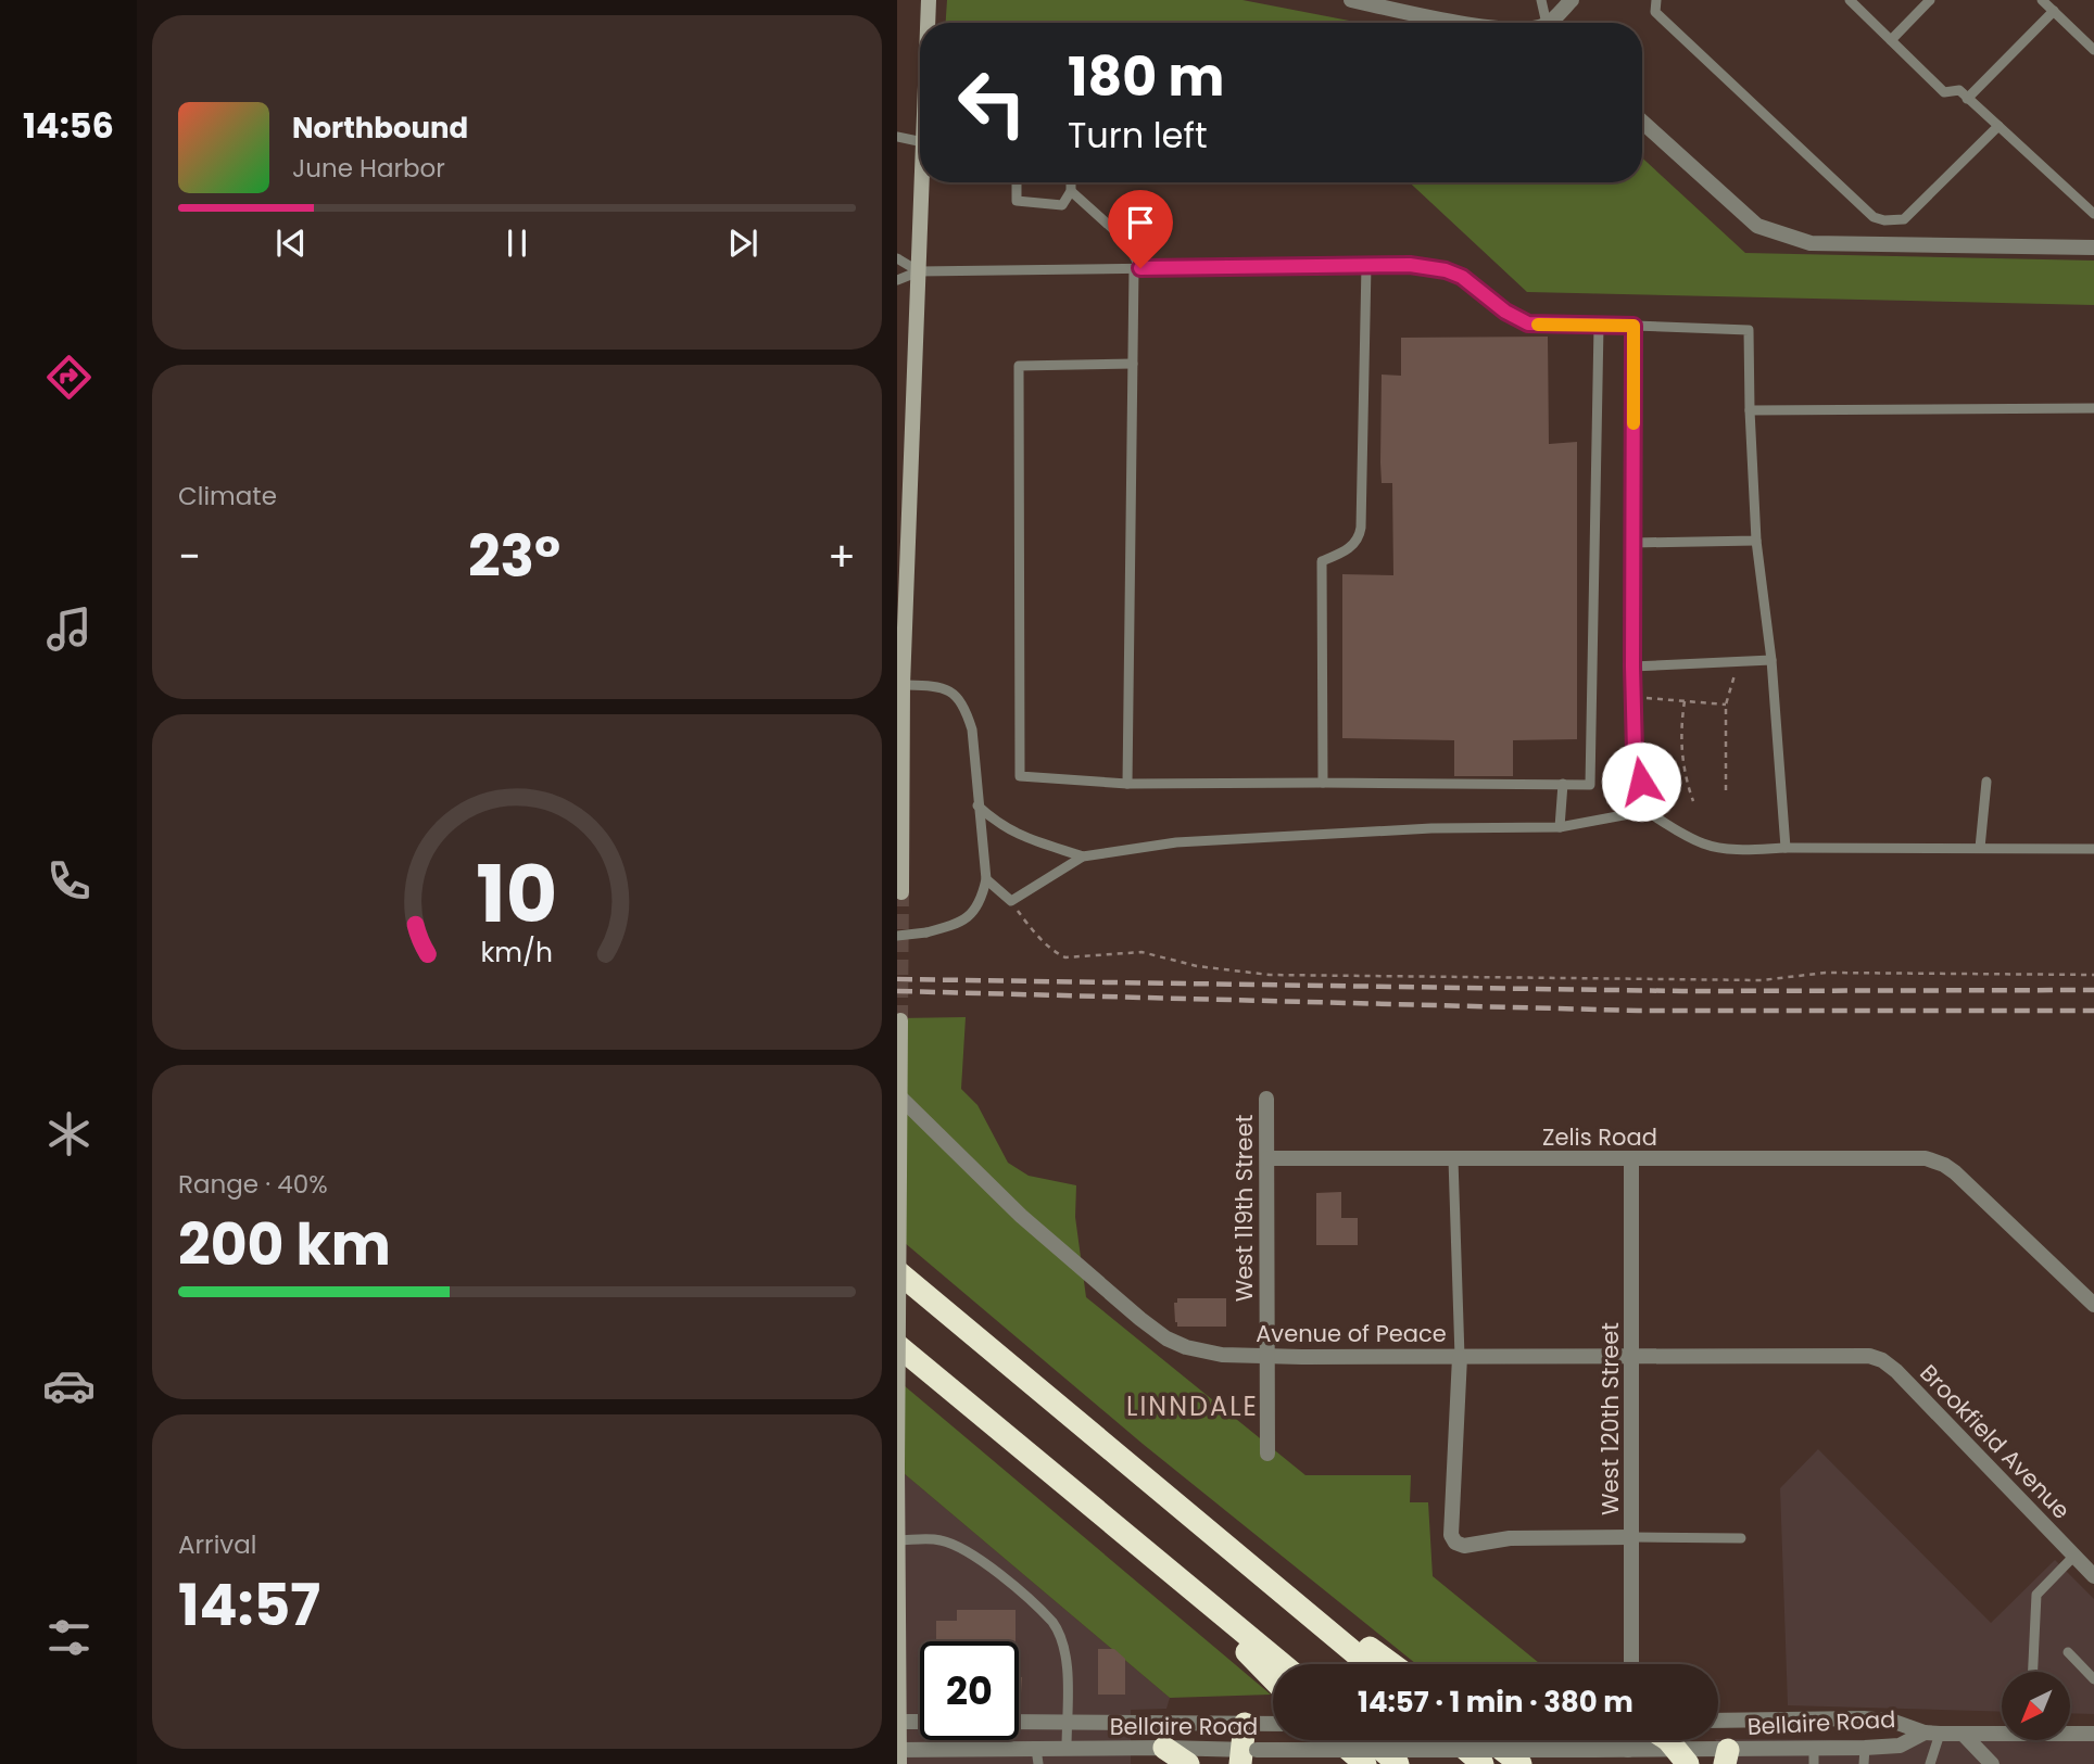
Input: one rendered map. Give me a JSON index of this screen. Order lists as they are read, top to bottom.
{
  "streets": {
    "street": [
      "Zelis Road",
      "West 119th Street",
      "Avenue of Peace",
      "West 120th Street",
      "Brookfield Avenue",
      "Bellaire Road"
    ]
  },
  "crossings": [
    ["Zelis Road", "West 119th Street"],
    ["Zelis Road", "West 120th Street"],
    ["West 119th Street", "Avenue of Peace"],
    ["Avenue of Peace", "West 120th Street"],
    ["Avenue of Peace", "Brookfield Avenue"]
  ],
  "districts": ["LINNDALE"],
  "north": "bottom left",
  "page": {
    "tabs": "14:56",
    "turn": ["180 m", "Turn left"],
    "song": ["Northbound", "June Harbor"],
    "tile": [
      "Climate",
      ["Range · 40%", "200 km"],
      ["Arrival", "14:57"]
    ],
    "heat": ["−", "23°", "+"],
    "limit": "20",
    "trip": "14:57 · 1 min · 380 m",
    "gauge": ["10", "km/h"]
  }
}
